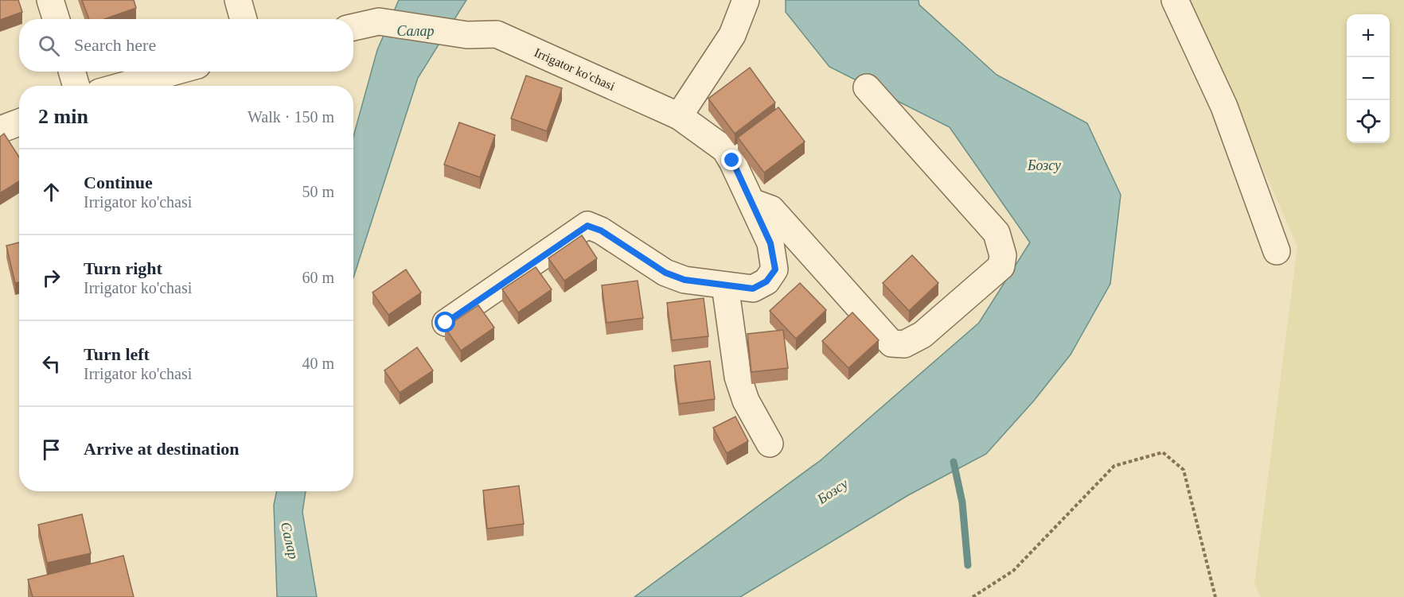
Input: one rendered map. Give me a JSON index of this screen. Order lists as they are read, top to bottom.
{
  "streets": {
    "street": ["Irrigator ko'chasi"]
  },
  "water": ["Салар", "Бозсу"],
  "page": {
    "map_buttons": ["+", "−"],
    "search": "Search here",
    "heading": ["2 min", "Walk · 150 m"],
    "list": [
      ["Continue", "Irrigator ko'chasi", "50 m"],
      ["Turn right", "Irrigator ko'chasi", "60 m"],
      ["Turn left", "Irrigator ko'chasi", "40 m"],
      "Arrive at destination"
    ]
  }
}
